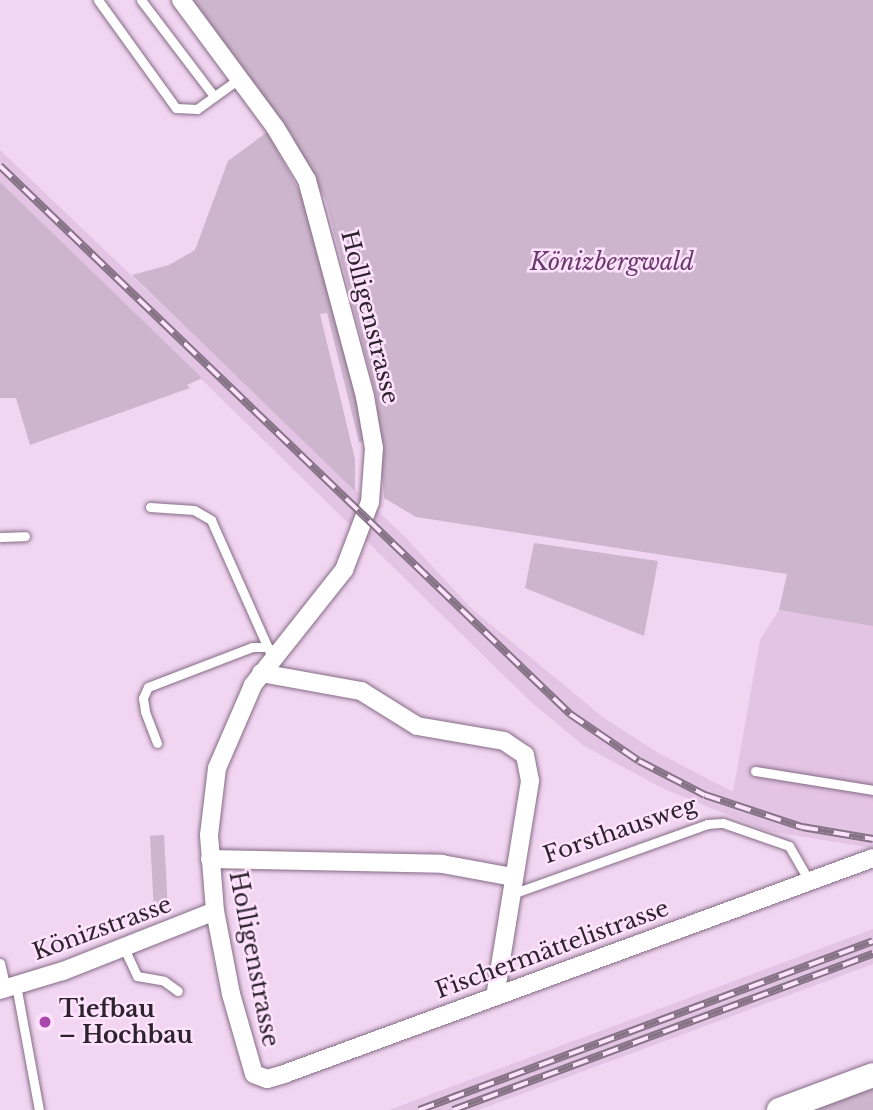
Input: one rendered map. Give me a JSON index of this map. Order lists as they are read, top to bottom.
{
  "streets": {
    "street": [
      "Holligenstrasse",
      "Forsthausweg",
      "Könizstrasse",
      "Fischermättelistrasse"
    ]
  },
  "crossings": [
    ["Holligenstrasse", "Forsthausweg"],
    ["Holligenstrasse", "Könizstrasse"],
    ["Holligenstrasse", "Fischermättelistrasse"],
    ["Forsthausweg", "Fischermättelistrasse"]
  ],
  "parks": ["Könizbergwald"],
  "places": ["Tiefbau – Hochbau"]
}
